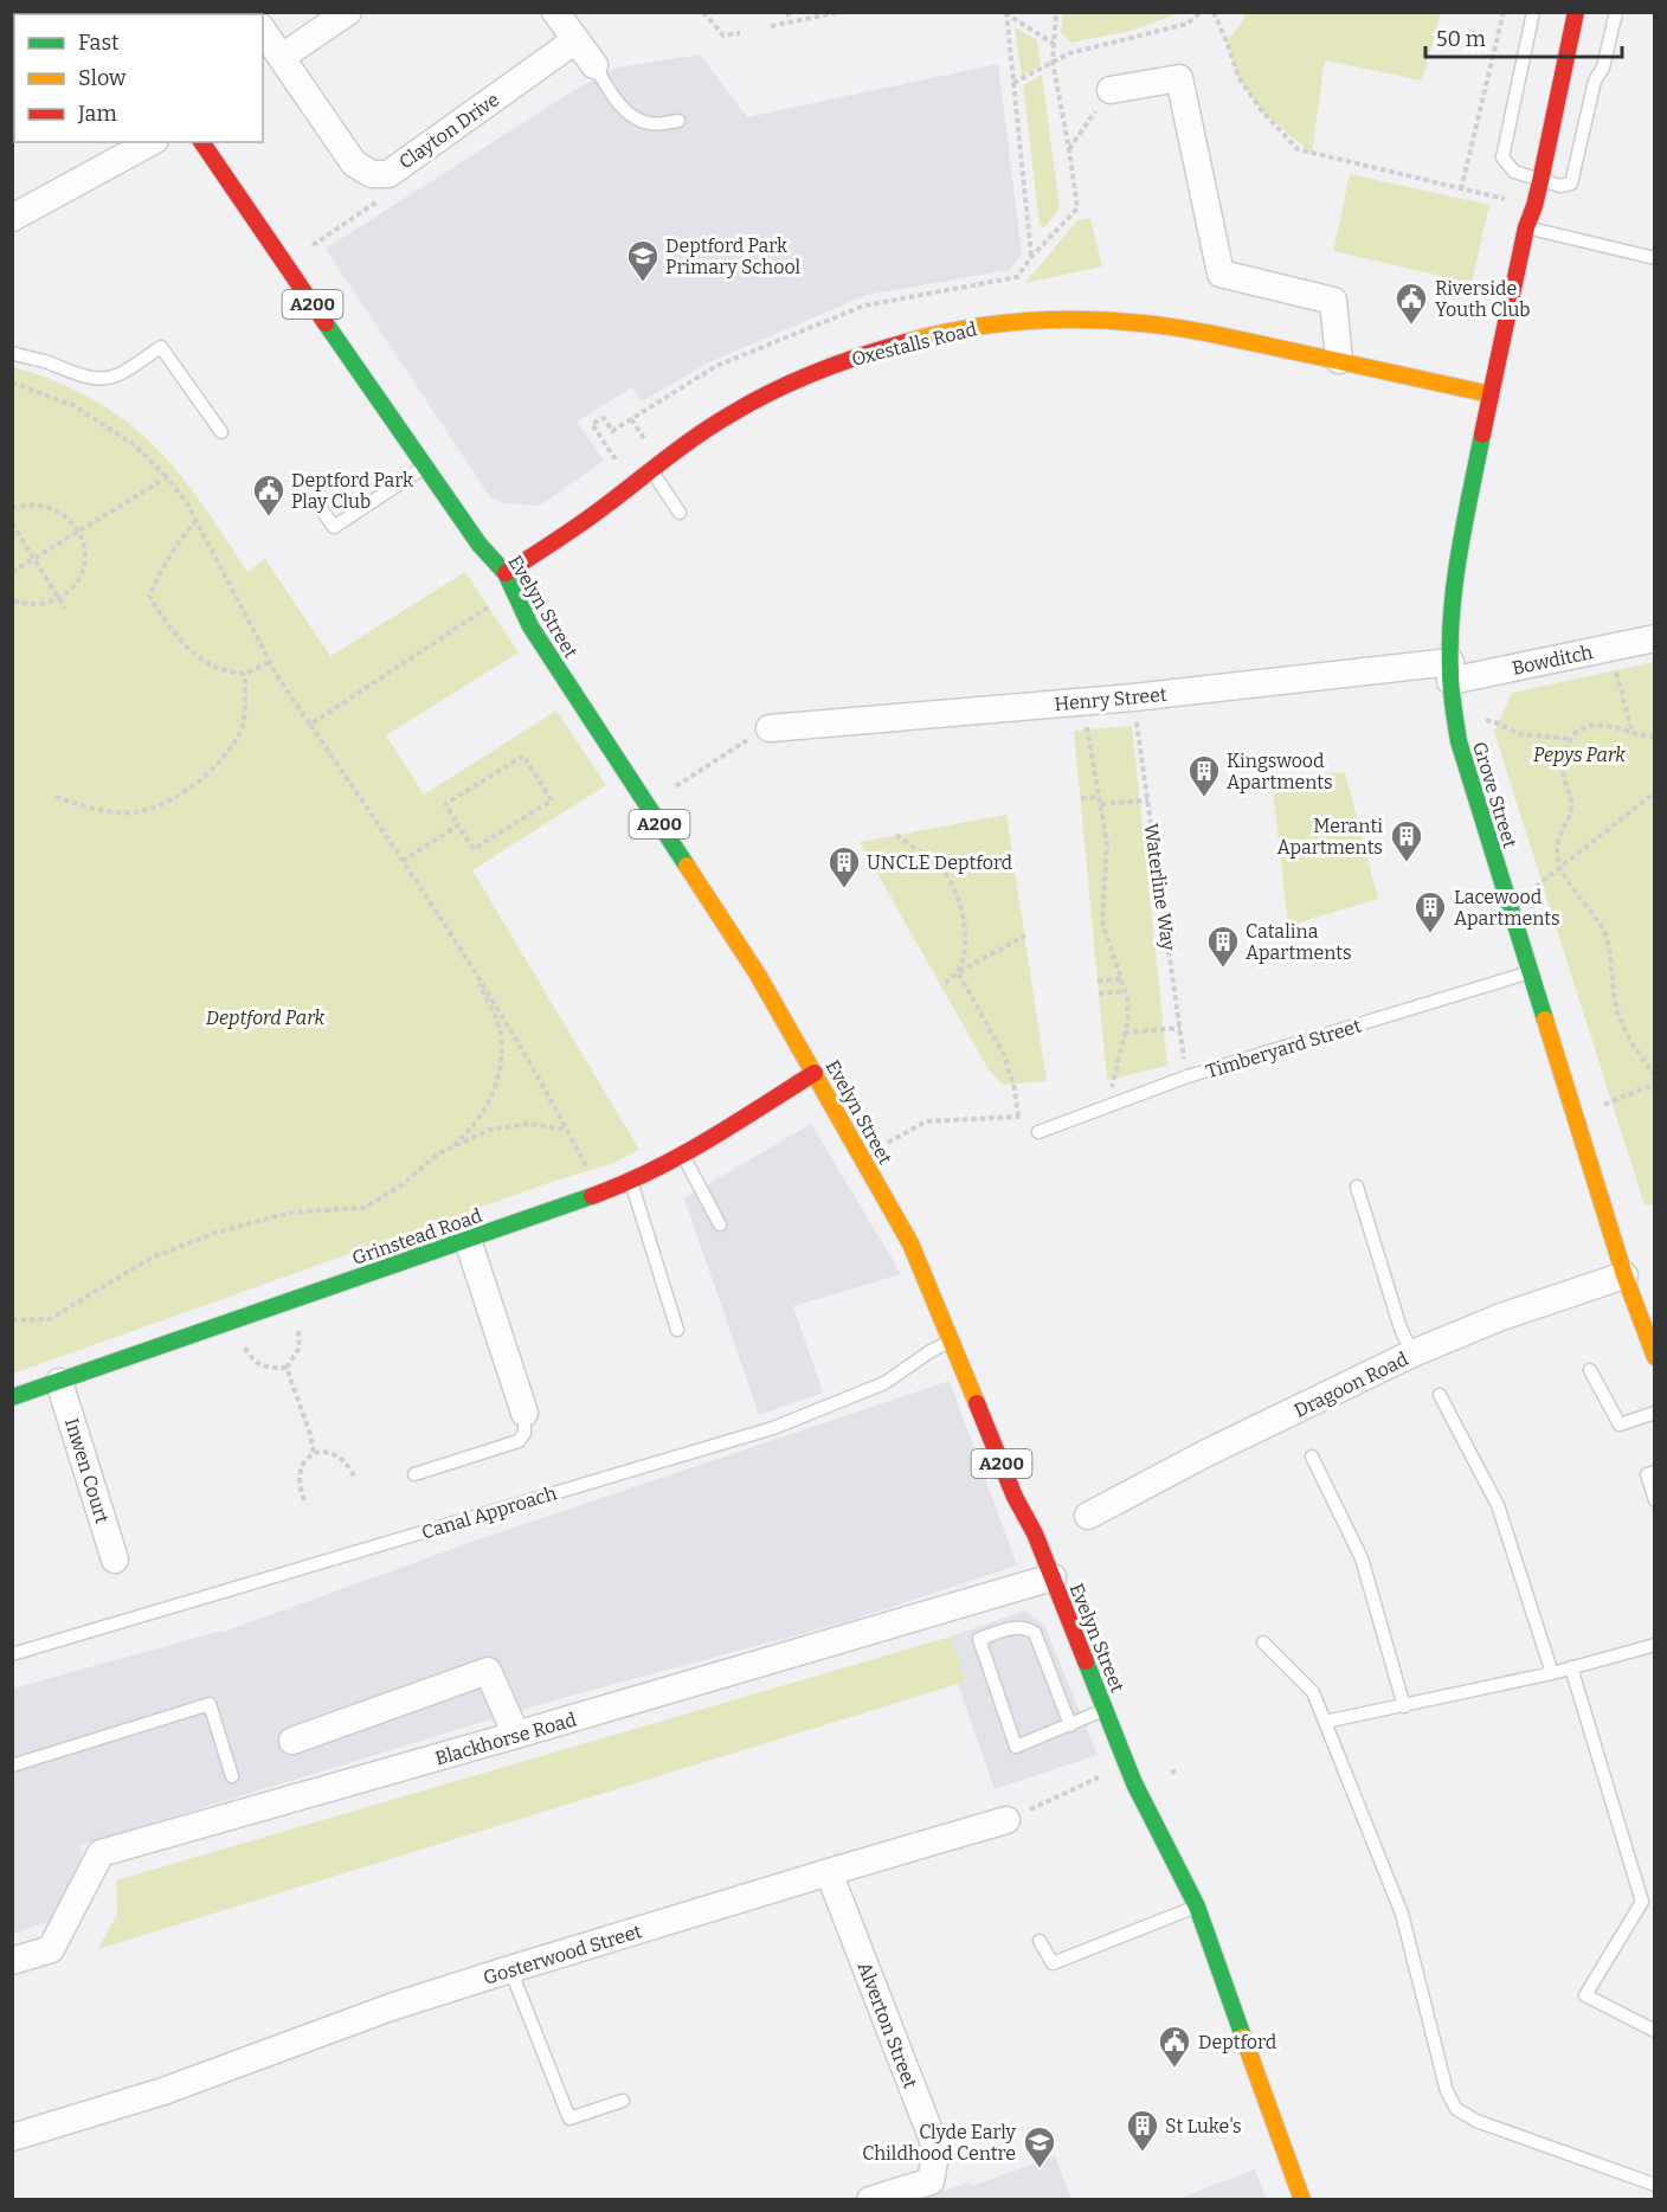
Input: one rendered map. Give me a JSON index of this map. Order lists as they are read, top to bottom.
{
  "streets": {
    "main road": [
      "A200",
      "Oxestalls Road",
      "Evelyn Street",
      "Grove Street",
      "Grinstead Road"
    ],
    "street": [
      "Clayton Drive",
      "Bowditch",
      "Henry Street",
      "Dragoon Road",
      "Inwen Court",
      "Blackhorse Road",
      "Gosterwood Street",
      "Alverton Street"
    ],
    "lane": ["Timberyard Street", "Canal Approach"],
    "path": ["Waterline Way"]
  },
  "crossings": [
    ["Oxestalls Road", "Evelyn Street"],
    ["Oxestalls Road", "Grove Street"],
    ["Evelyn Street", "Grinstead Road"],
    ["Evelyn Street", "Canal Approach"],
    ["Evelyn Street", "Blackhorse Road"],
    ["Bowditch", "Henry Street"],
    ["Bowditch", "Grove Street"],
    ["Henry Street", "Grove Street"],
    ["Henry Street", "Waterline Way"],
    ["Grove Street", "Timberyard Street"],
    ["Grove Street", "Dragoon Road"],
    ["Waterline Way", "Timberyard Street"],
    ["Grinstead Road", "Inwen Court"],
    ["Gosterwood Street", "Alverton Street"]
  ],
  "parks": ["Pepys Park", "Deptford Park"],
  "places": {
    "school or university": ["Deptford Park Primary School", "Clyde Early Childhood Centre"],
    "public building": ["Riverside Youth Club", "Deptford Park Play Club", "Deptford"],
    "building": [
      "Kingswood Apartments",
      "Meranti Apartments",
      "UNCLE Deptford",
      "Lacewood Apartments",
      "Catalina Apartments",
      "St Luke's"
    ]
  },
  "legend": ["Fast", "Slow", "Jam"],
  "scale_bar": "50 m"
}
